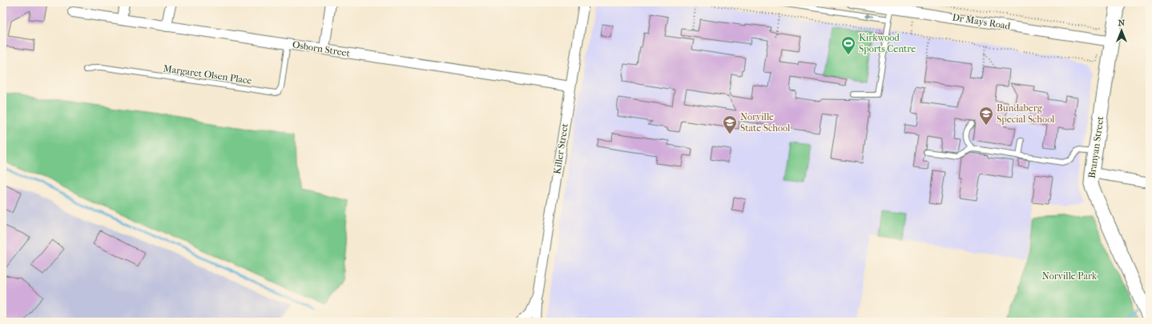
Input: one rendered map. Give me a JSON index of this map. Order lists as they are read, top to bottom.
{
  "streets": {
    "street": [
      "Dr Mays Road",
      "Osborn Street",
      "Branyan Street",
      "Killer Street"
    ],
    "lane": ["Margaret Olsen Place"]
  },
  "crossings": [
    ["Dr Mays Road", "Branyan Street"],
    ["Osborn Street", "Margaret Olsen Place"],
    ["Osborn Street", "Killer Street"]
  ],
  "parks": ["Norville Park"],
  "places": {
    "sports": ["Kirkwood Sports Centre"],
    "school or university": ["Bundaberg Special School", "Norville State School"]
  },
  "north": "top"
}
